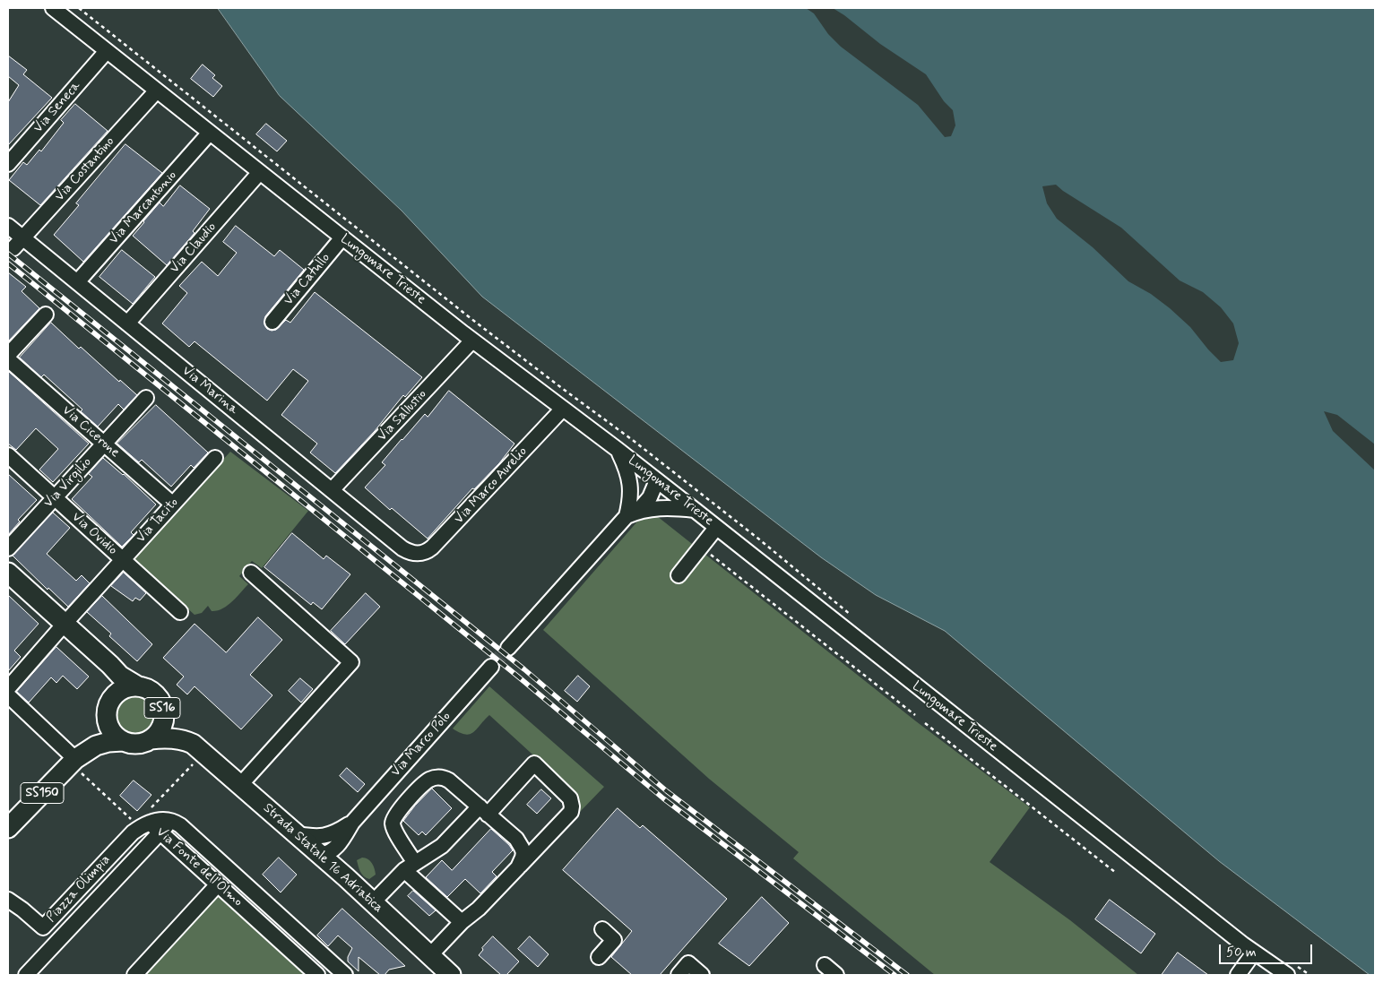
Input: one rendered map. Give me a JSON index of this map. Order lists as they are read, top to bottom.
{
  "streets": {
    "main road": ["SS16", "SS150", "Strada Statale 16 Adriatica"],
    "street": [
      "Via Seneca",
      "Via Costantino",
      "Via Marcantonio",
      "Via Claudio",
      "Lungomare Trieste",
      "Via Catullo",
      "Via Marina",
      "Via Sallustio",
      "Via Cicerone",
      "Via Virgilio",
      "Via Marco Aurelio",
      "Via Tacito",
      "Via Ovidio",
      "Via Marco Polo",
      "Via Fonte dell'Olmo",
      "Piazza Olimpia"
    ]
  },
  "crossings": [
    ["Via Seneca", "Lungomare Trieste"],
    ["Via Costantino", "Lungomare Trieste"],
    ["Via Costantino", "Via Marina"],
    ["Via Marcantonio", "Lungomare Trieste"],
    ["Via Marcantonio", "Via Marina"],
    ["Via Claudio", "Lungomare Trieste"],
    ["Via Claudio", "Via Marina"],
    ["Lungomare Trieste", "Via Catullo"],
    ["Lungomare Trieste", "Via Sallustio"],
    ["Lungomare Trieste", "Via Marco Aurelio"],
    ["Via Marina", "Via Sallustio"],
    ["Via Marina", "Via Marco Aurelio"],
    ["Via Cicerone", "Via Virgilio"],
    ["Via Cicerone", "Via Tacito"],
    ["Via Virgilio", "Via Ovidio"],
    ["Via Tacito", "Via Ovidio"],
    ["Via Tacito", "SS16"],
    ["SS16", "SS150"],
    ["SS16", "Strada Statale 16 Adriatica"],
    ["Via Marco Polo", "Strada Statale 16 Adriatica"],
    ["SS150", "Strada Statale 16 Adriatica"],
    ["Via Fonte dell'Olmo", "Piazza Olimpia"]
  ],
  "scale_bar": "50 m"
}
